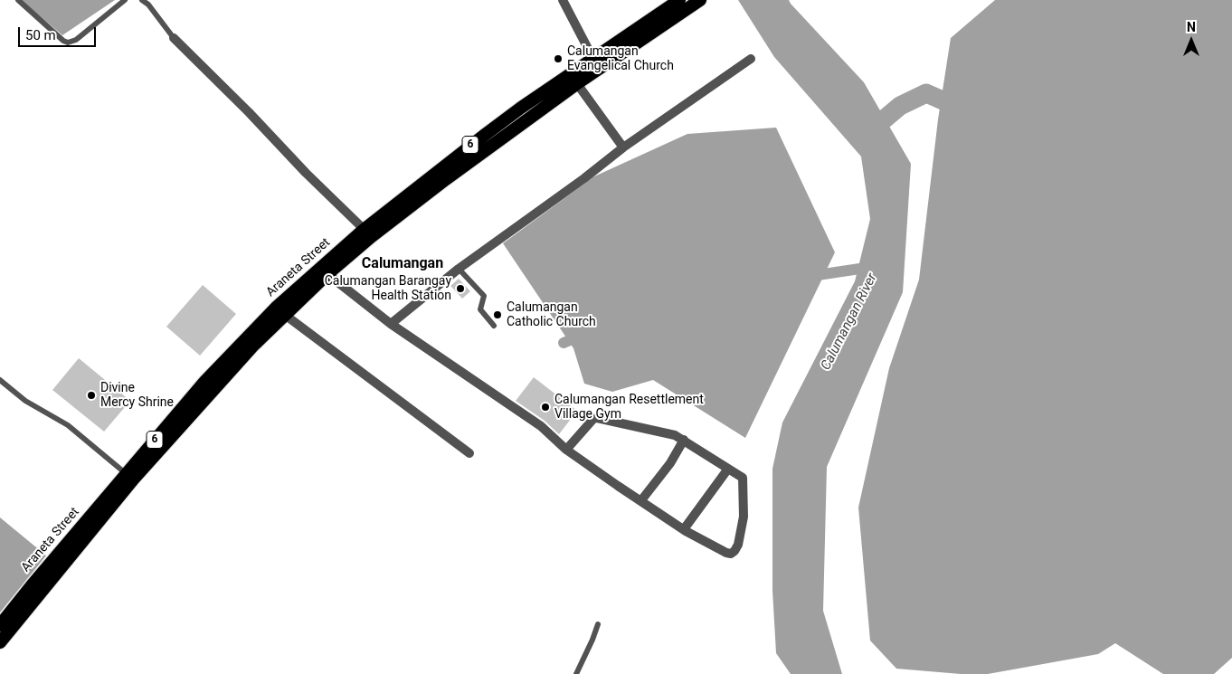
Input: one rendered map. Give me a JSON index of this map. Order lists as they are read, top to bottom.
{
  "streets": {
    "highway": ["6", "Araneta Street"]
  },
  "districts": ["Calumangan"],
  "water": ["Calumangan River"],
  "places": [
    "Calumangan Evangelical Church",
    "Calumangan Barangay Health Station",
    "Calumangan Catholic Church",
    "Divine Mercy Shrine",
    "Calumangan Resettlement Village Gym"
  ],
  "scale_bar": "50 m",
  "north": "top"
}
